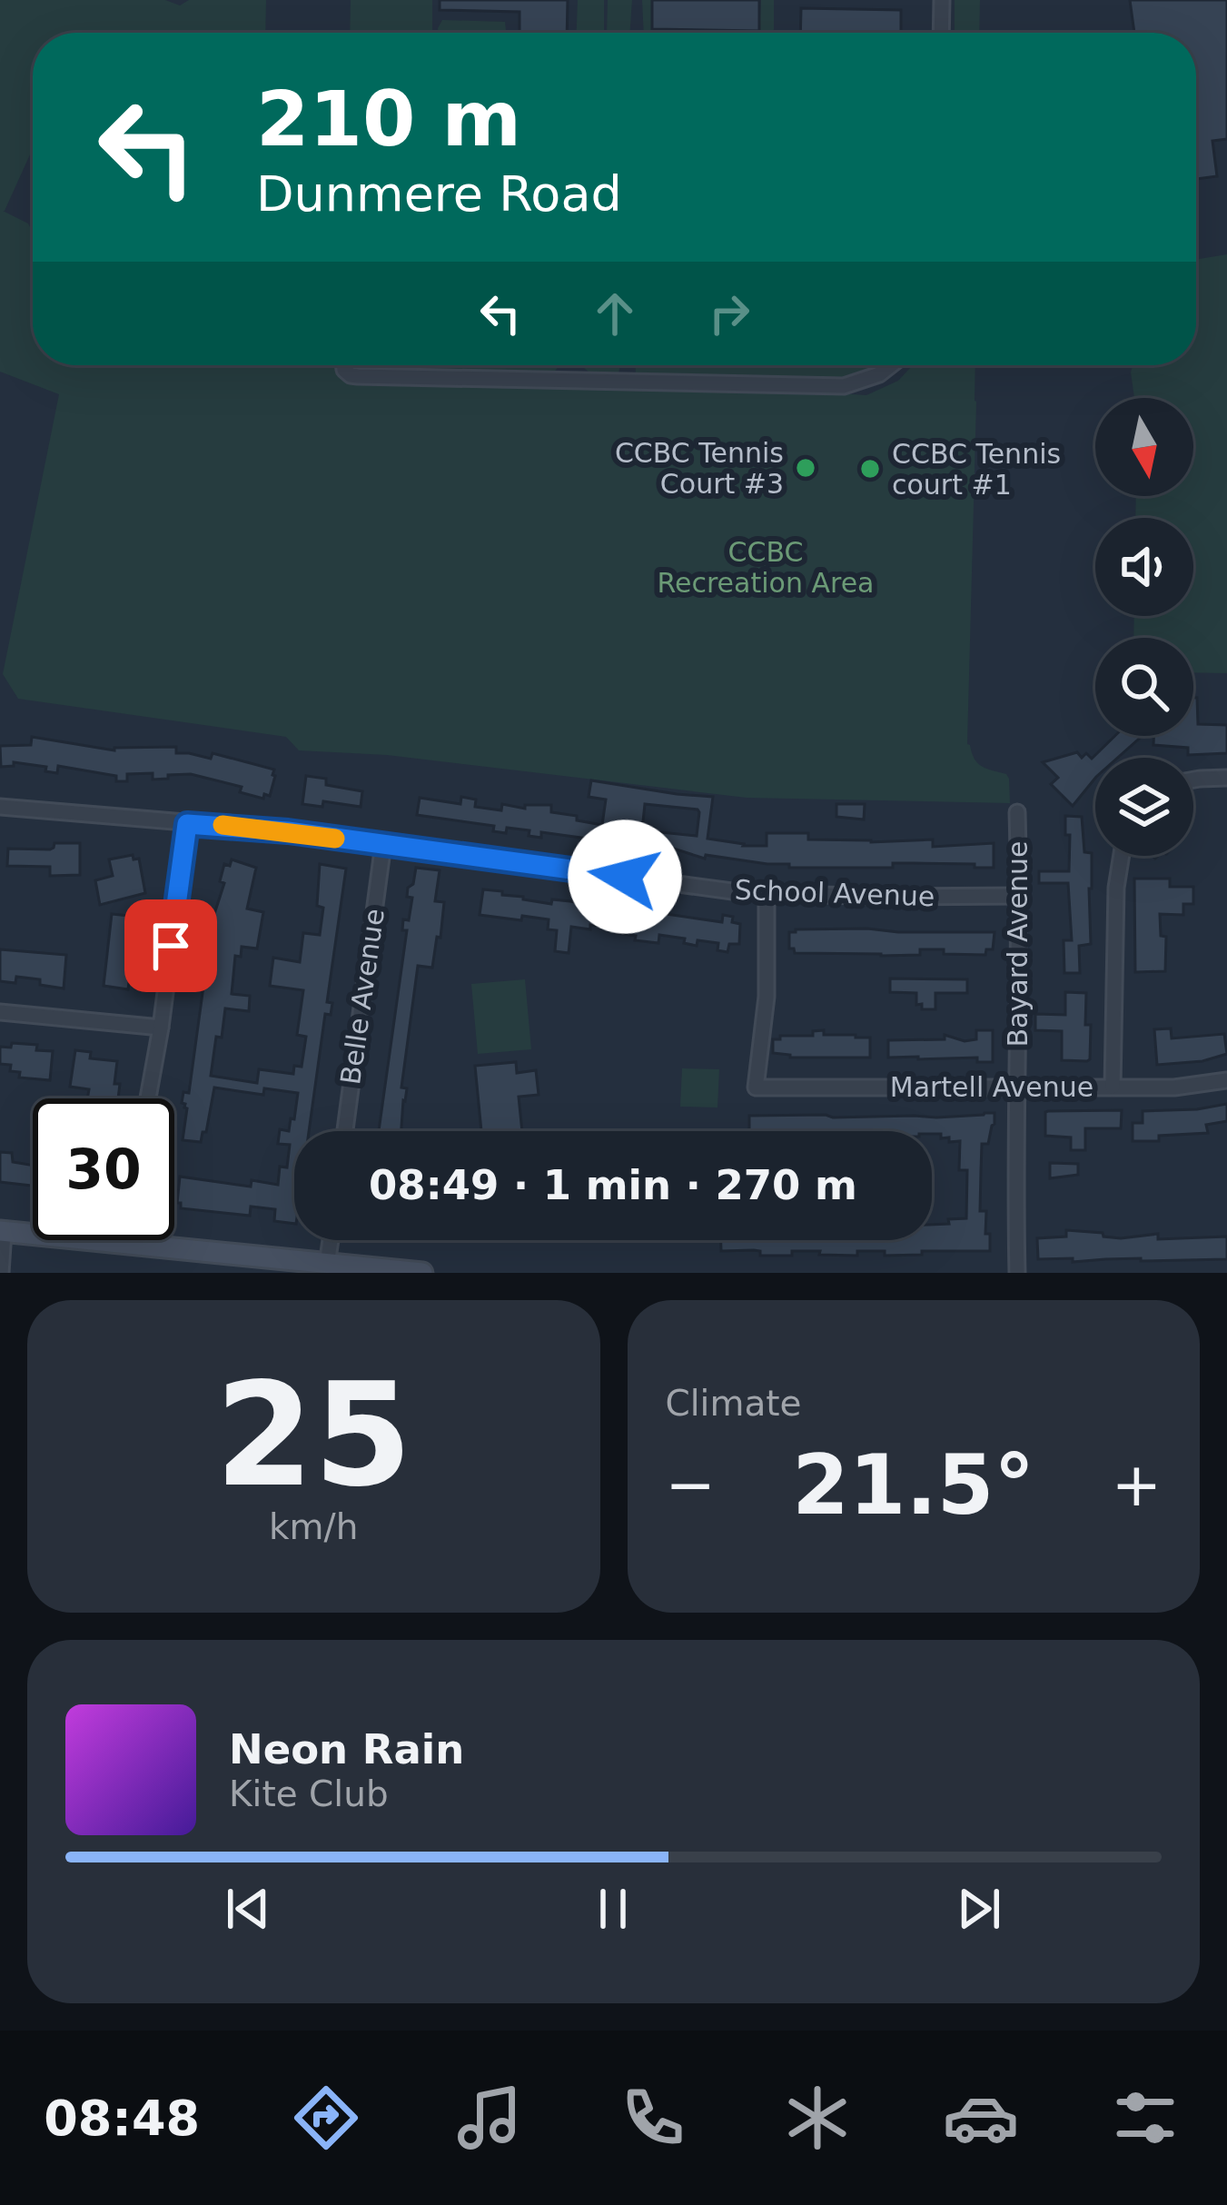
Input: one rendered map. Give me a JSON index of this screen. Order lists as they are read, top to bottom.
{
  "streets": {
    "street": [
      "School Avenue",
      "Bayard Avenue",
      "Belle Avenue",
      "Martell Avenue"
    ]
  },
  "crossings": [
    ["School Avenue", "Bayard Avenue"],
    ["School Avenue", "Belle Avenue"],
    ["School Avenue", "Martell Avenue"],
    ["Bayard Avenue", "Martell Avenue"]
  ],
  "parks": ["CCBC Recreation Area"],
  "places": ["CCBC Tennis Court #3", "CCBC Tennis court #1"],
  "north": "bottom",
  "page": {
    "turn": ["210 m", "Dunmere Road"],
    "limit": "30",
    "trip": "08:49 · 1 min · 270 m",
    "tile": [
      ["25", "km/h"],
      "Climate"
    ],
    "heat": ["−", "21.5°", "+"],
    "song": ["Neon Rain", "Kite Club"],
    "tabs": "08:48"
  }
}
